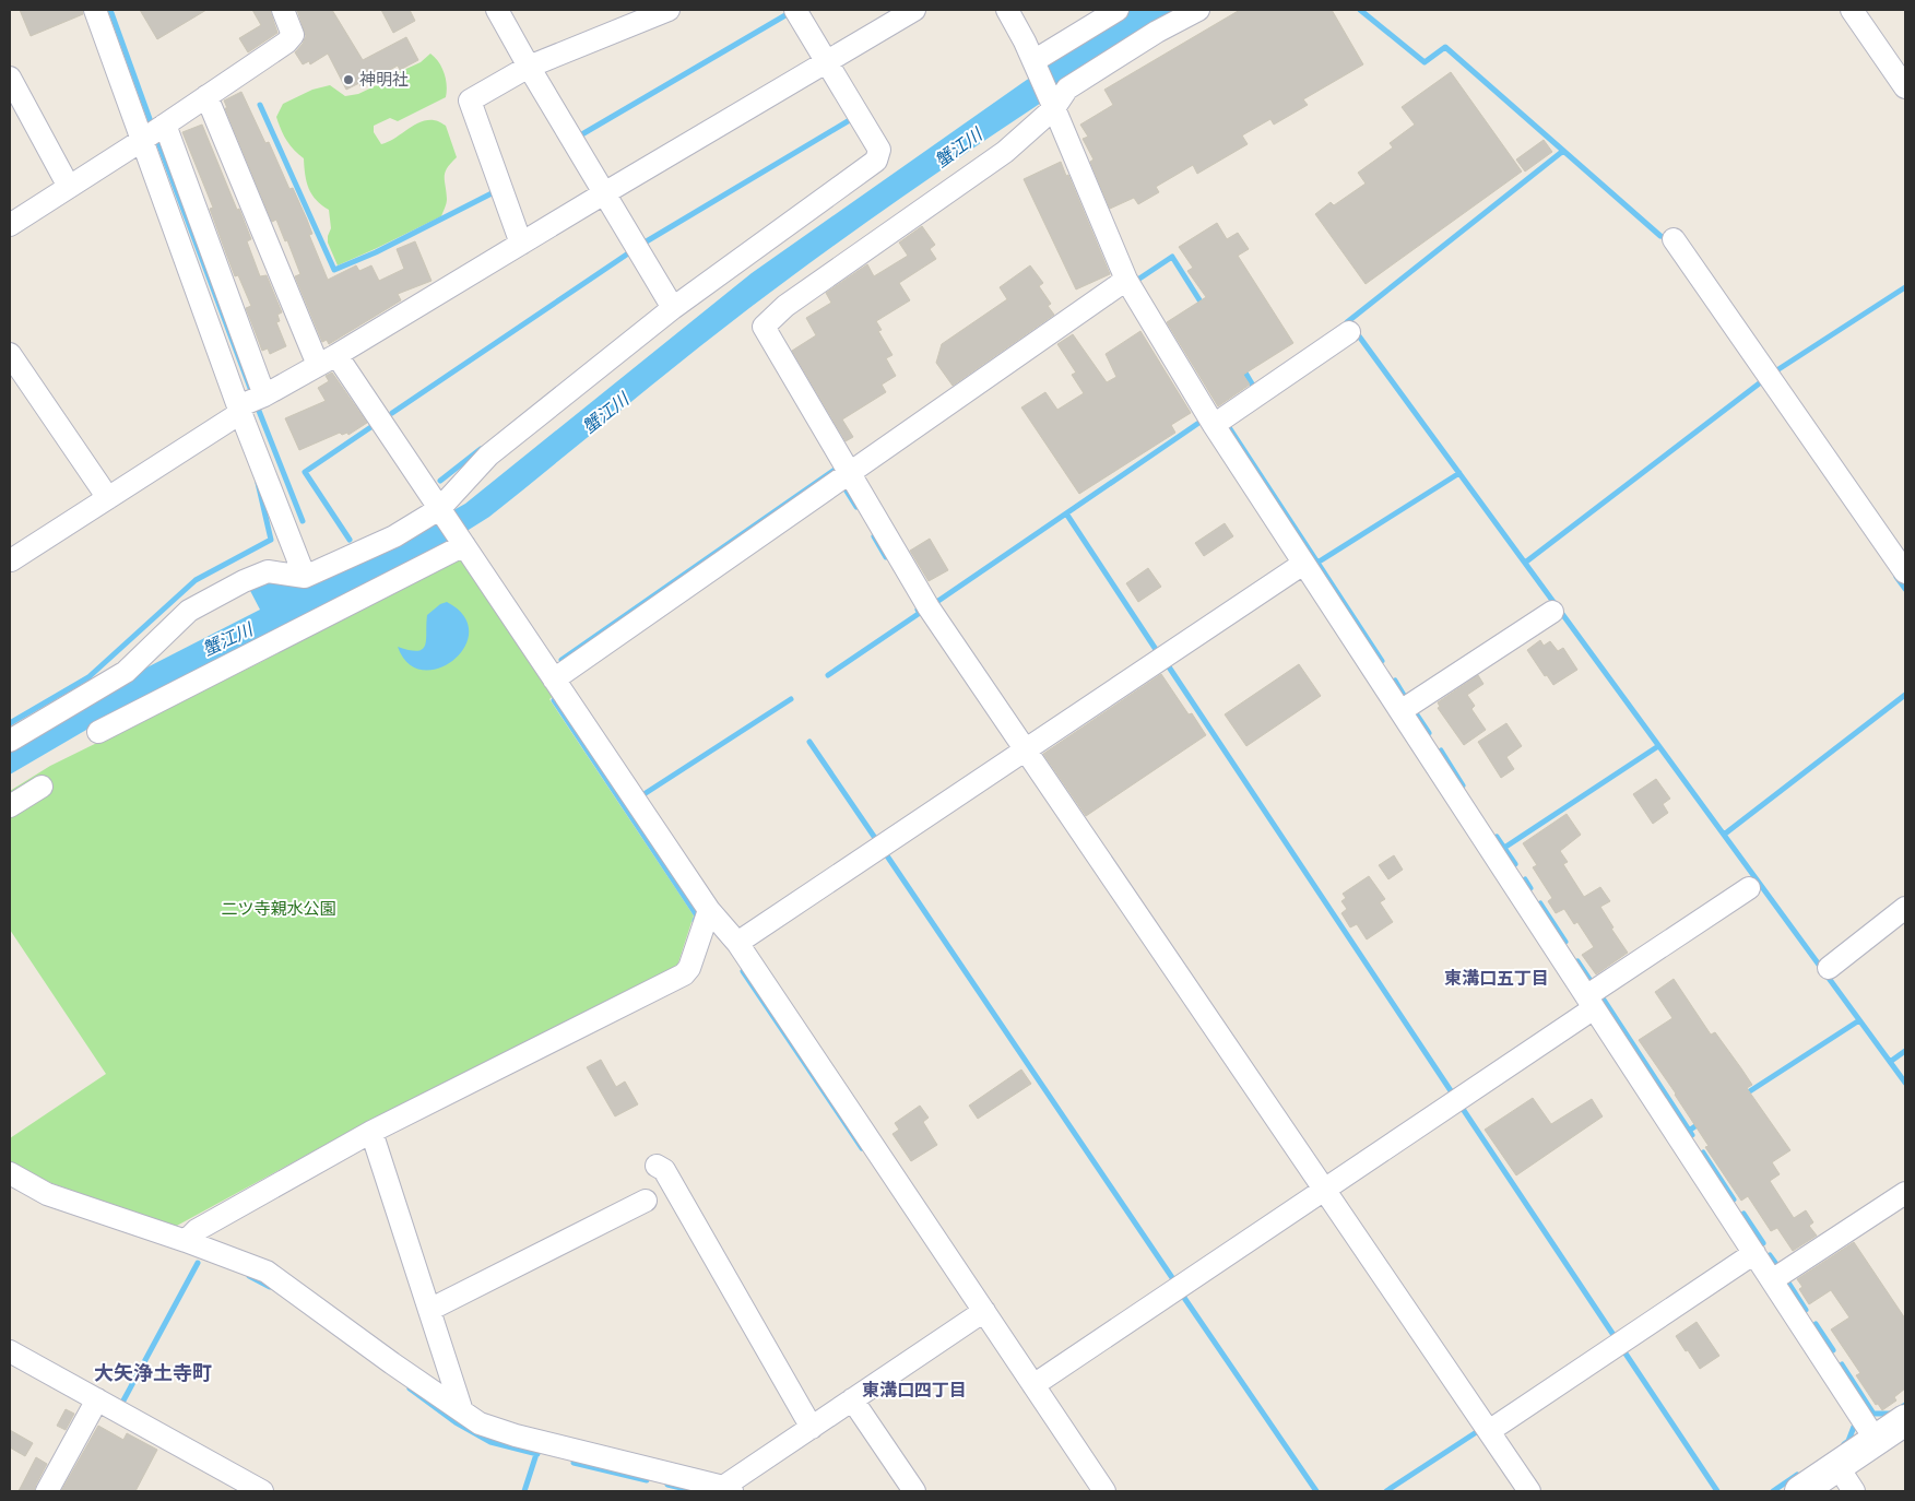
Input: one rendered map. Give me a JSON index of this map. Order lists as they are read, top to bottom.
{
  "districts": ["東溝口五丁目", "大矢浄土寺町", "東溝口四丁目"],
  "water": ["蟹江川"],
  "parks": ["二ツ寺親水公園"],
  "places": ["神明社"]
}
